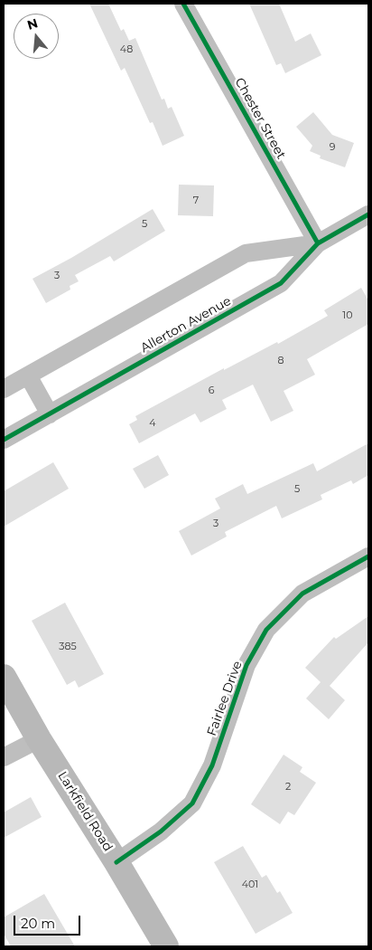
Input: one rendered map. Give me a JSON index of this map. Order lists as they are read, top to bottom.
{
  "streets": {
    "main road": ["Larkfield Road"],
    "street": ["Chester Street", "Allerton Avenue", "Fairlee Drive"]
  },
  "crossings": [
    ["Chester Street", "Allerton Avenue"],
    ["Fairlee Drive", "Larkfield Road"]
  ],
  "house_numbers": [
    "48",
    "9",
    "7",
    "5",
    "3",
    "10",
    "8",
    "6",
    "4",
    "5",
    "3",
    "385",
    "2",
    "401"
  ],
  "scale_bar": "20 m",
  "north": "top"
}
